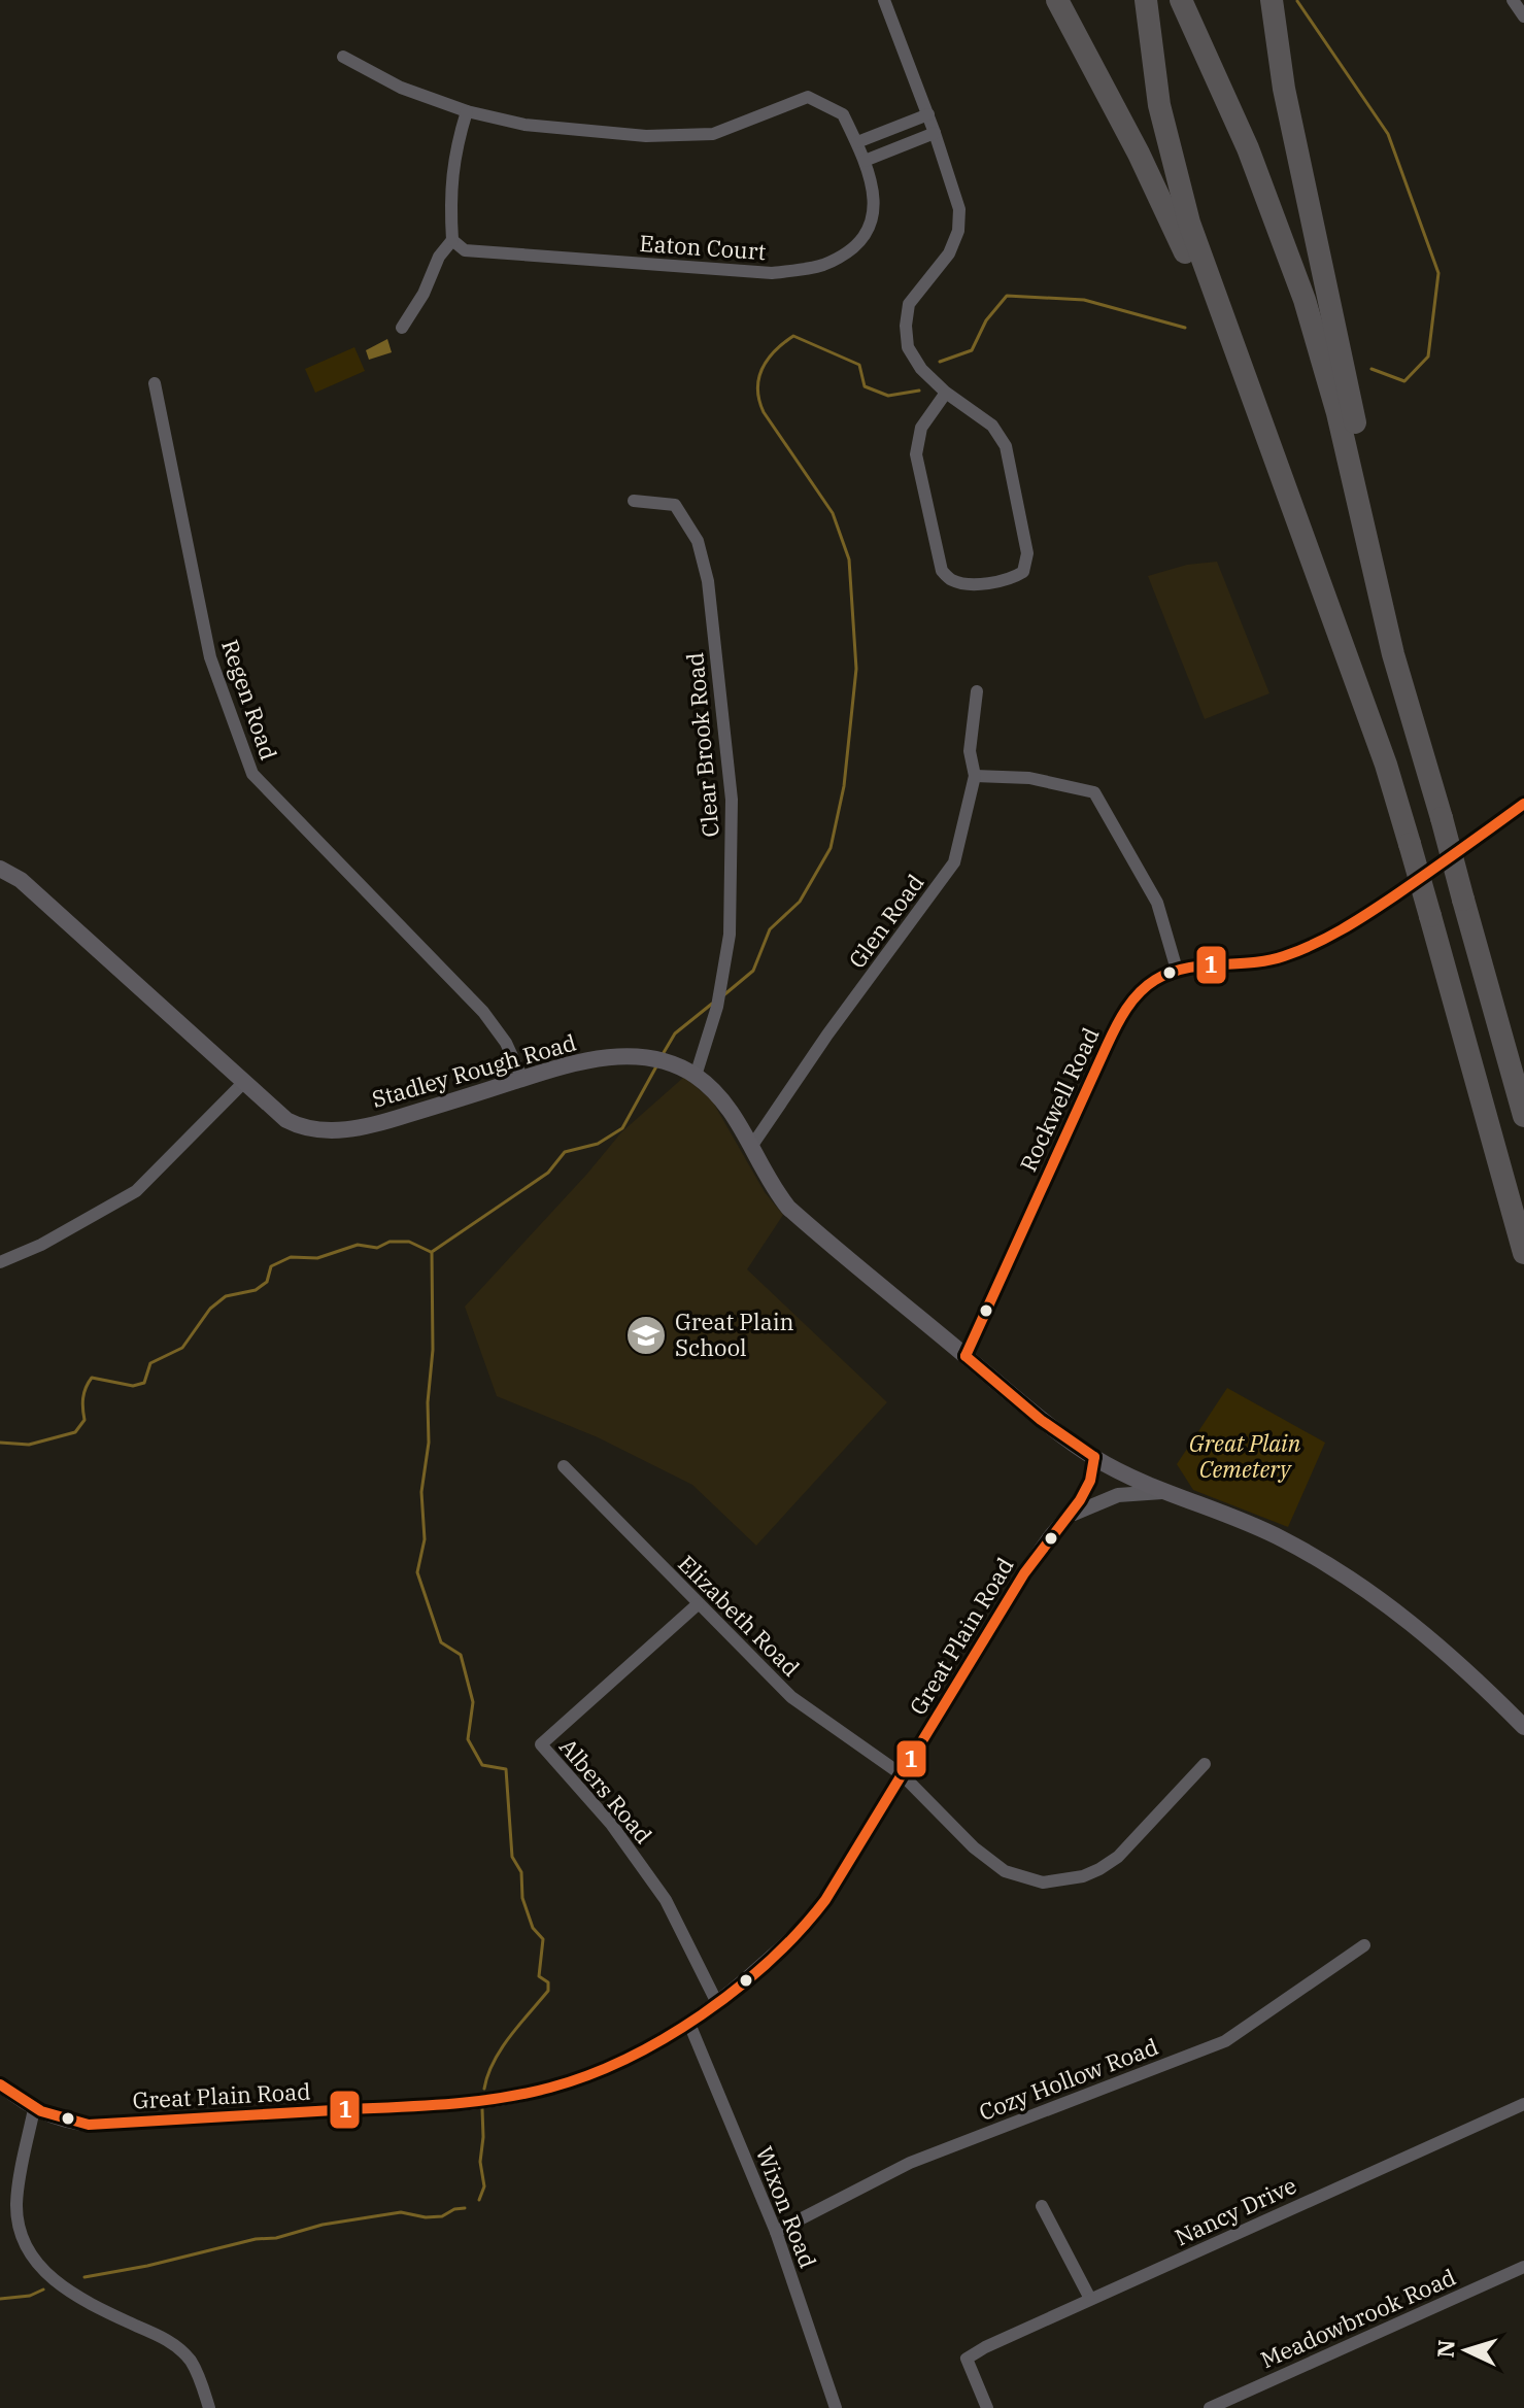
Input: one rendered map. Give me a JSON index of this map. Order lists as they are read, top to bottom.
{
  "streets": {
    "main road": ["Stadley Rough Road", "Great Plain Road"],
    "street": [
      "Eaton Court",
      "Regen Road",
      "Clear Brook Road",
      "Glen Road",
      "Rockwell Road",
      "Elizabeth Road",
      "Albers Road",
      "Cozy Hollow Road",
      "Wixon Road",
      "Nancy Drive",
      "Meadowbrook Road"
    ]
  },
  "crossings": [
    ["Regen Road", "Stadley Rough Road"],
    ["Clear Brook Road", "Stadley Rough Road"],
    ["Glen Road", "Stadley Rough Road"],
    ["Stadley Rough Road", "Rockwell Road"],
    ["Stadley Rough Road", "Great Plain Road"],
    ["Elizabeth Road", "Great Plain Road"],
    ["Elizabeth Road", "Albers Road"],
    ["Great Plain Road", "Albers Road"],
    ["Great Plain Road", "Wixon Road"],
    ["Cozy Hollow Road", "Wixon Road"]
  ],
  "parks": ["Great Plain Cemetery"],
  "places": {
    "school or university": ["Great Plain School"]
  },
  "lines": ["transit line 1"],
  "north": "left"
}
